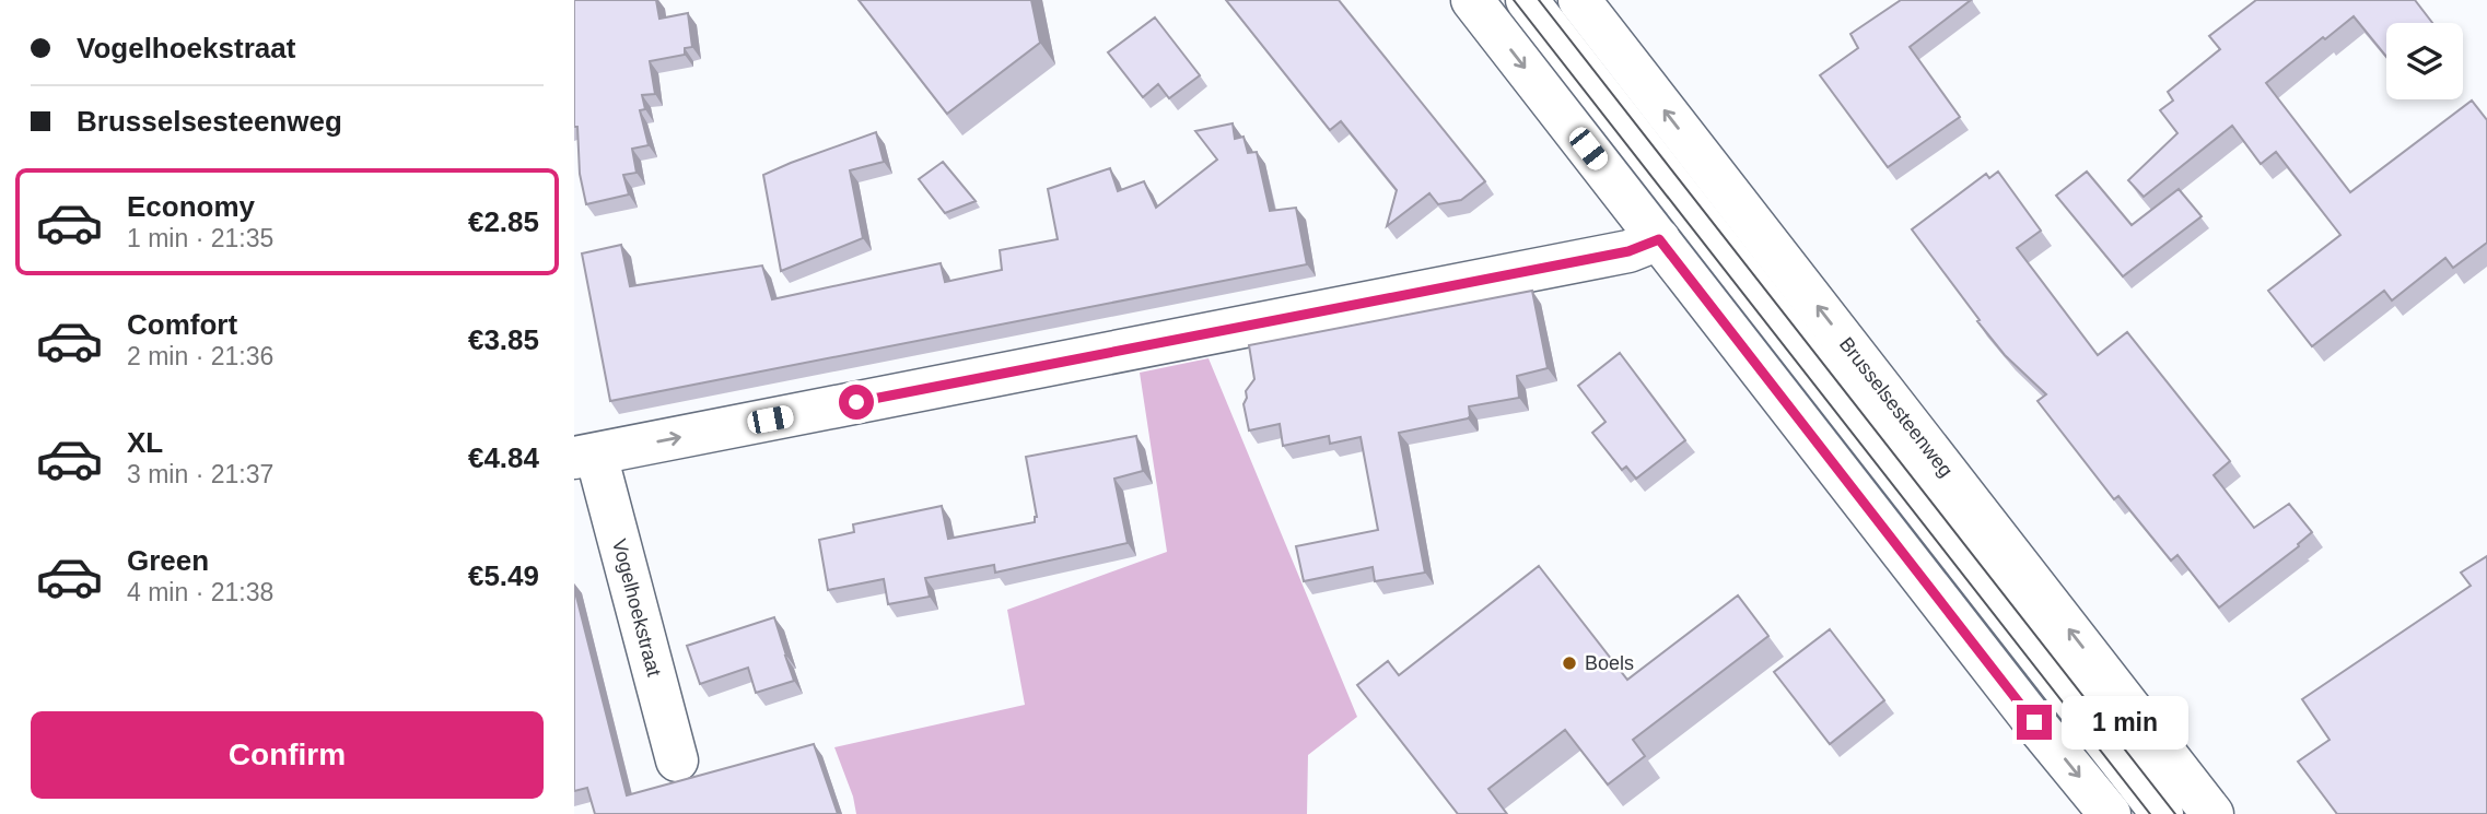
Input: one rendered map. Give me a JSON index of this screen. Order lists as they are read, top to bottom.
{
  "streets": {
    "main road": ["Brusselsesteenweg", "Vogelhoekstraat"]
  },
  "one_way": ["Vogelhoekstraat"],
  "places": ["Boels"],
  "page": {
    "banner": ["Vogelhoekstraat", "Brusselsesteenweg"],
    "list": [
      {
        "name": "Economy",
        "note": "1 min · 21:35",
        "value": "€2.85"
      },
      {
        "name": "Comfort",
        "note": "2 min · 21:36",
        "value": "€3.85"
      },
      {
        "name": "XL",
        "note": "3 min · 21:37",
        "value": "€4.84"
      },
      {
        "name": "Green",
        "note": "4 min · 21:38",
        "value": "€5.49"
      }
    ],
    "buttons": "Confirm",
    "bubble": "1 min"
  }
}
